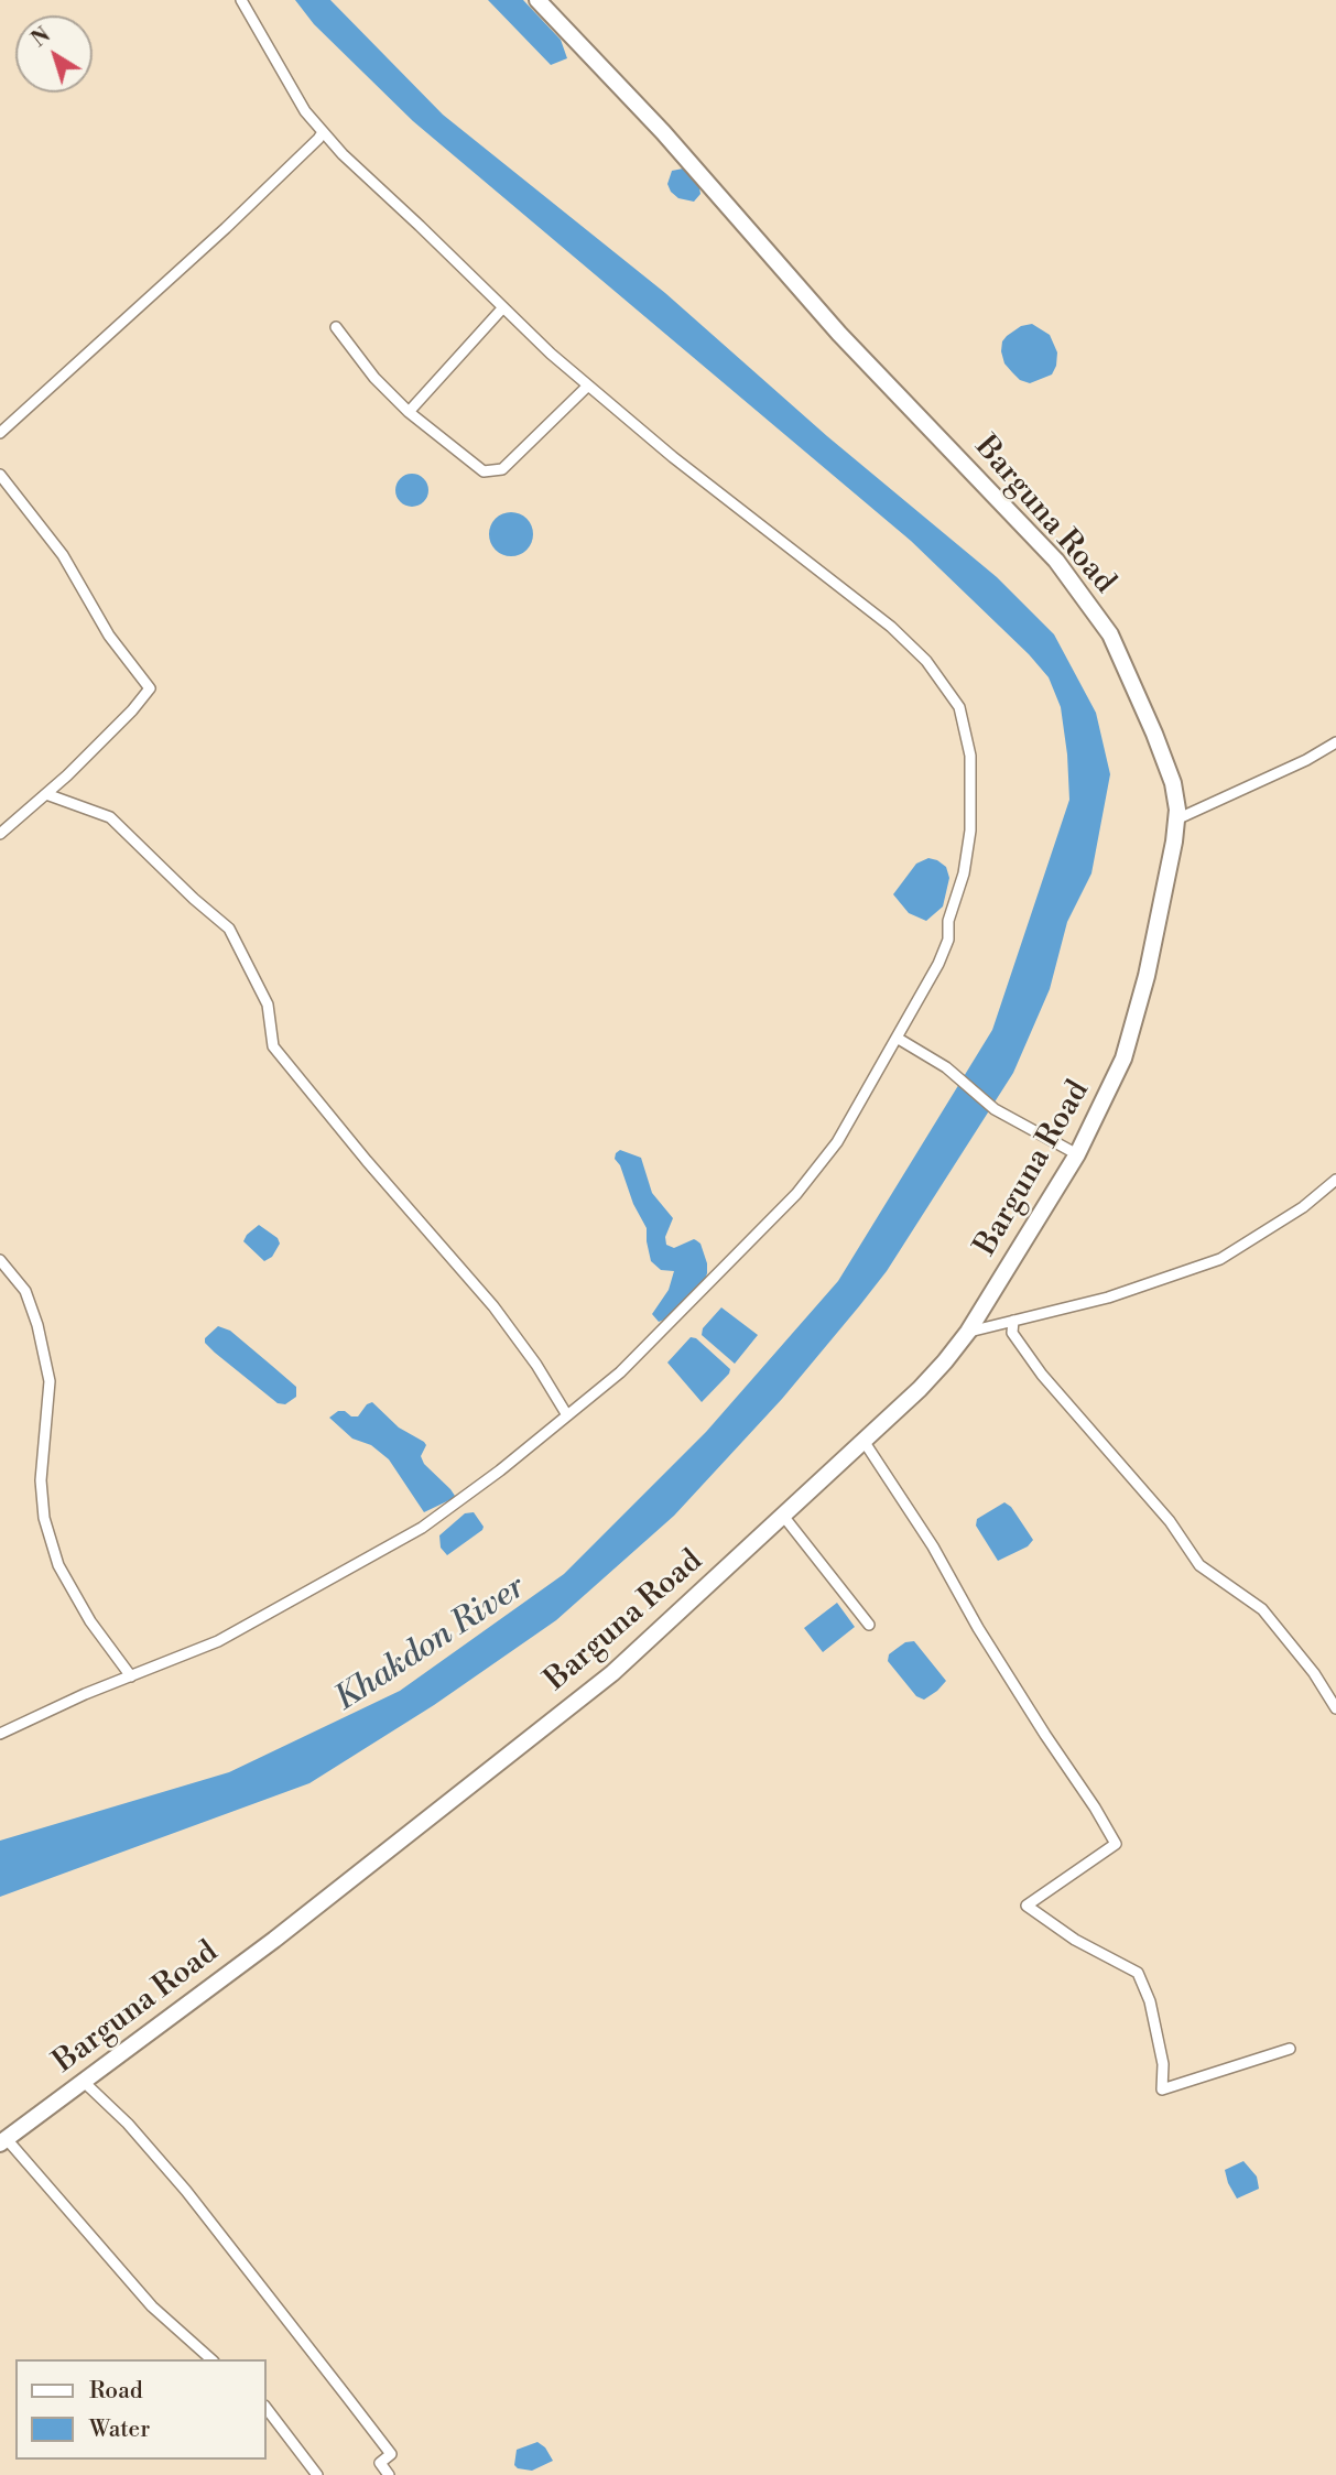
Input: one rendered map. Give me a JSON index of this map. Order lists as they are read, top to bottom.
{
  "streets": {
    "main road": ["Barguna Road"]
  },
  "water": ["Khakdon River"],
  "legend": ["Road", "Water"],
  "north": "top left"
}
